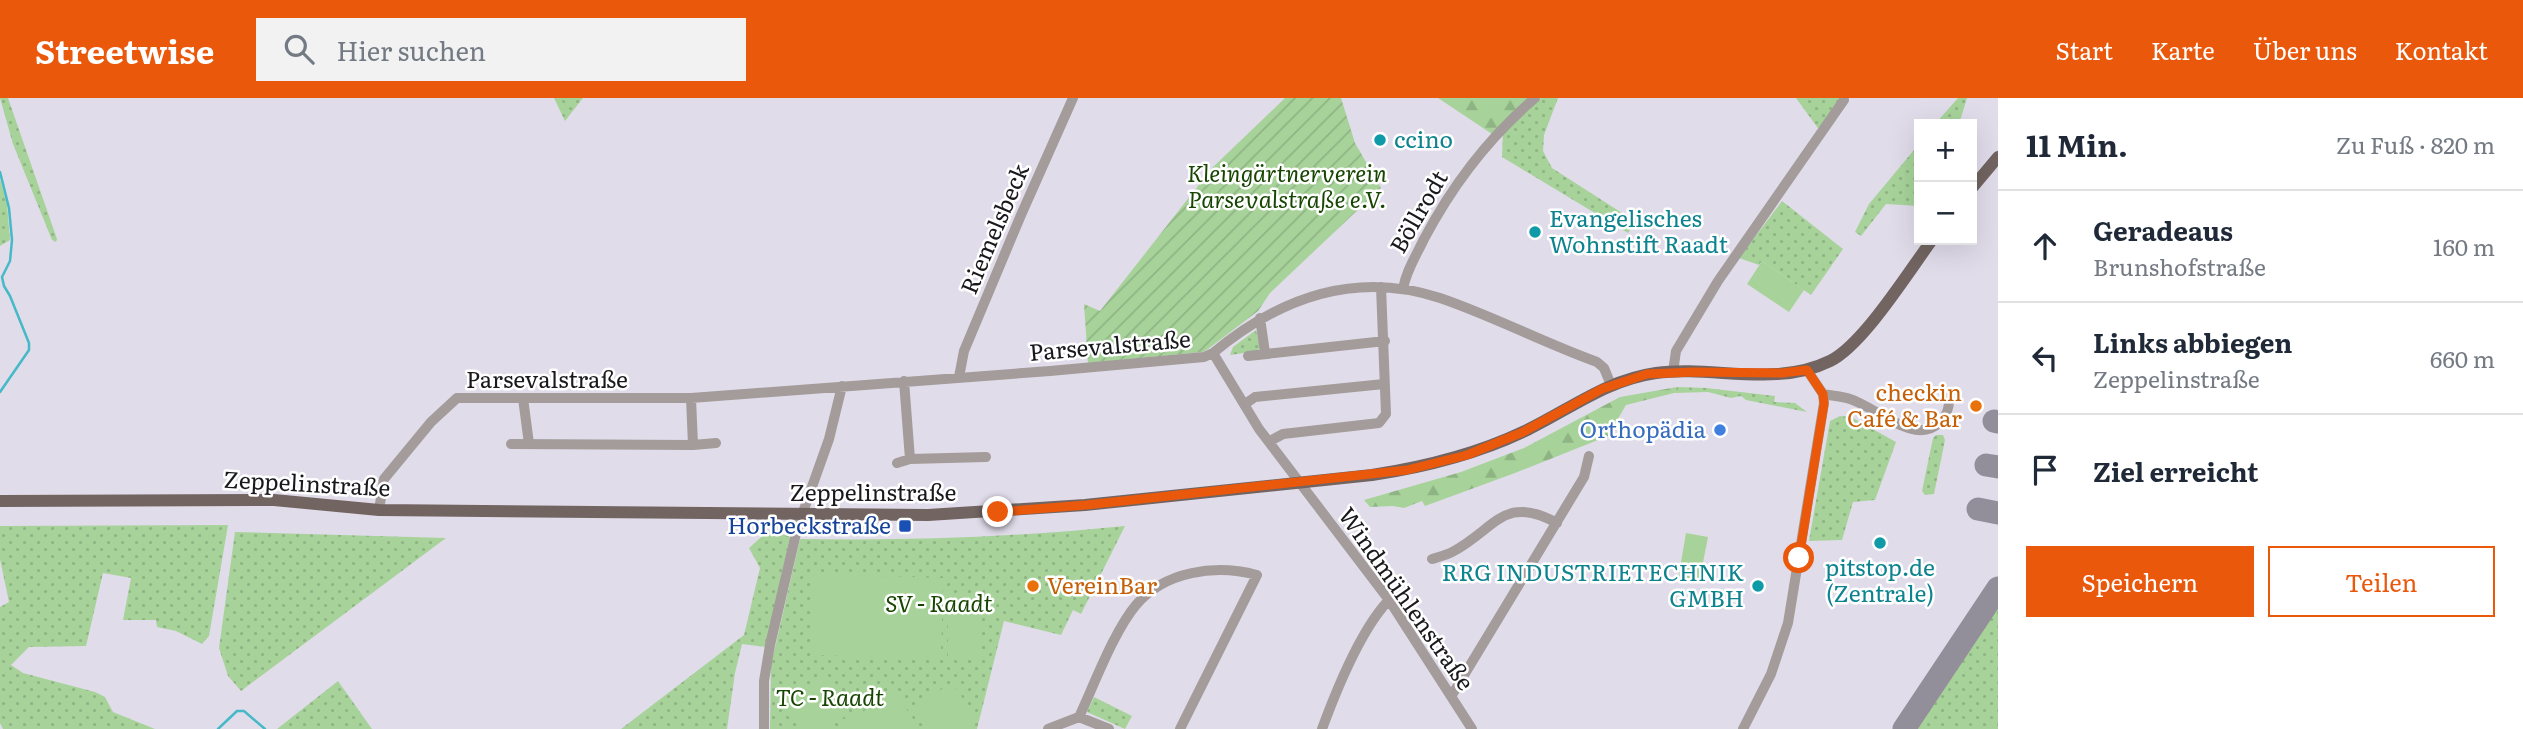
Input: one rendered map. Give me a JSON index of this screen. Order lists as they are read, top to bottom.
{
  "streets": {
    "main road": ["Zeppelinstraße"],
    "street": [
      "Böllrodt",
      "Riemelsbeck",
      "Parsevalstraße",
      "Windmühlenstraße"
    ]
  },
  "crossings": [
    ["Böllrodt", "Parsevalstraße"],
    ["Riemelsbeck", "Parsevalstraße"],
    ["Parsevalstraße", "Zeppelinstraße"],
    ["Parsevalstraße", "Windmühlenstraße"],
    ["Zeppelinstraße", "Windmühlenstraße"]
  ],
  "parks": ["Kleingärtnerverein Parsevalstraße e.V.", "SV - Raadt", "TC - Raadt"],
  "places": {
    "other": [
      "ccino",
      "Evangelisches Wohnstift Raadt",
      "checkin Café & Bar",
      "Orthopädia",
      "pitstop.de (Zentrale)",
      "VereinBar",
      "RRG INDUSTRIETECHNIK GMBH"
    ],
    "transit": ["Horbeckstraße"]
  },
  "page": {
    "header": "Streetwise",
    "search": "Hier suchen",
    "nav": [
      "Start",
      "Karte",
      "Über uns",
      "Kontakt"
    ],
    "heading": ["11 Min.", "Zu Fuß · 820 m"],
    "map_buttons": ["+", "−"],
    "list": [
      ["Geradeaus", "Brunshofstraße", "160 m"],
      ["Links abbiegen", "Zeppelinstraße", "660 m"],
      "Ziel erreicht"
    ],
    "buttons": ["Speichern", "Teilen"]
  }
}
